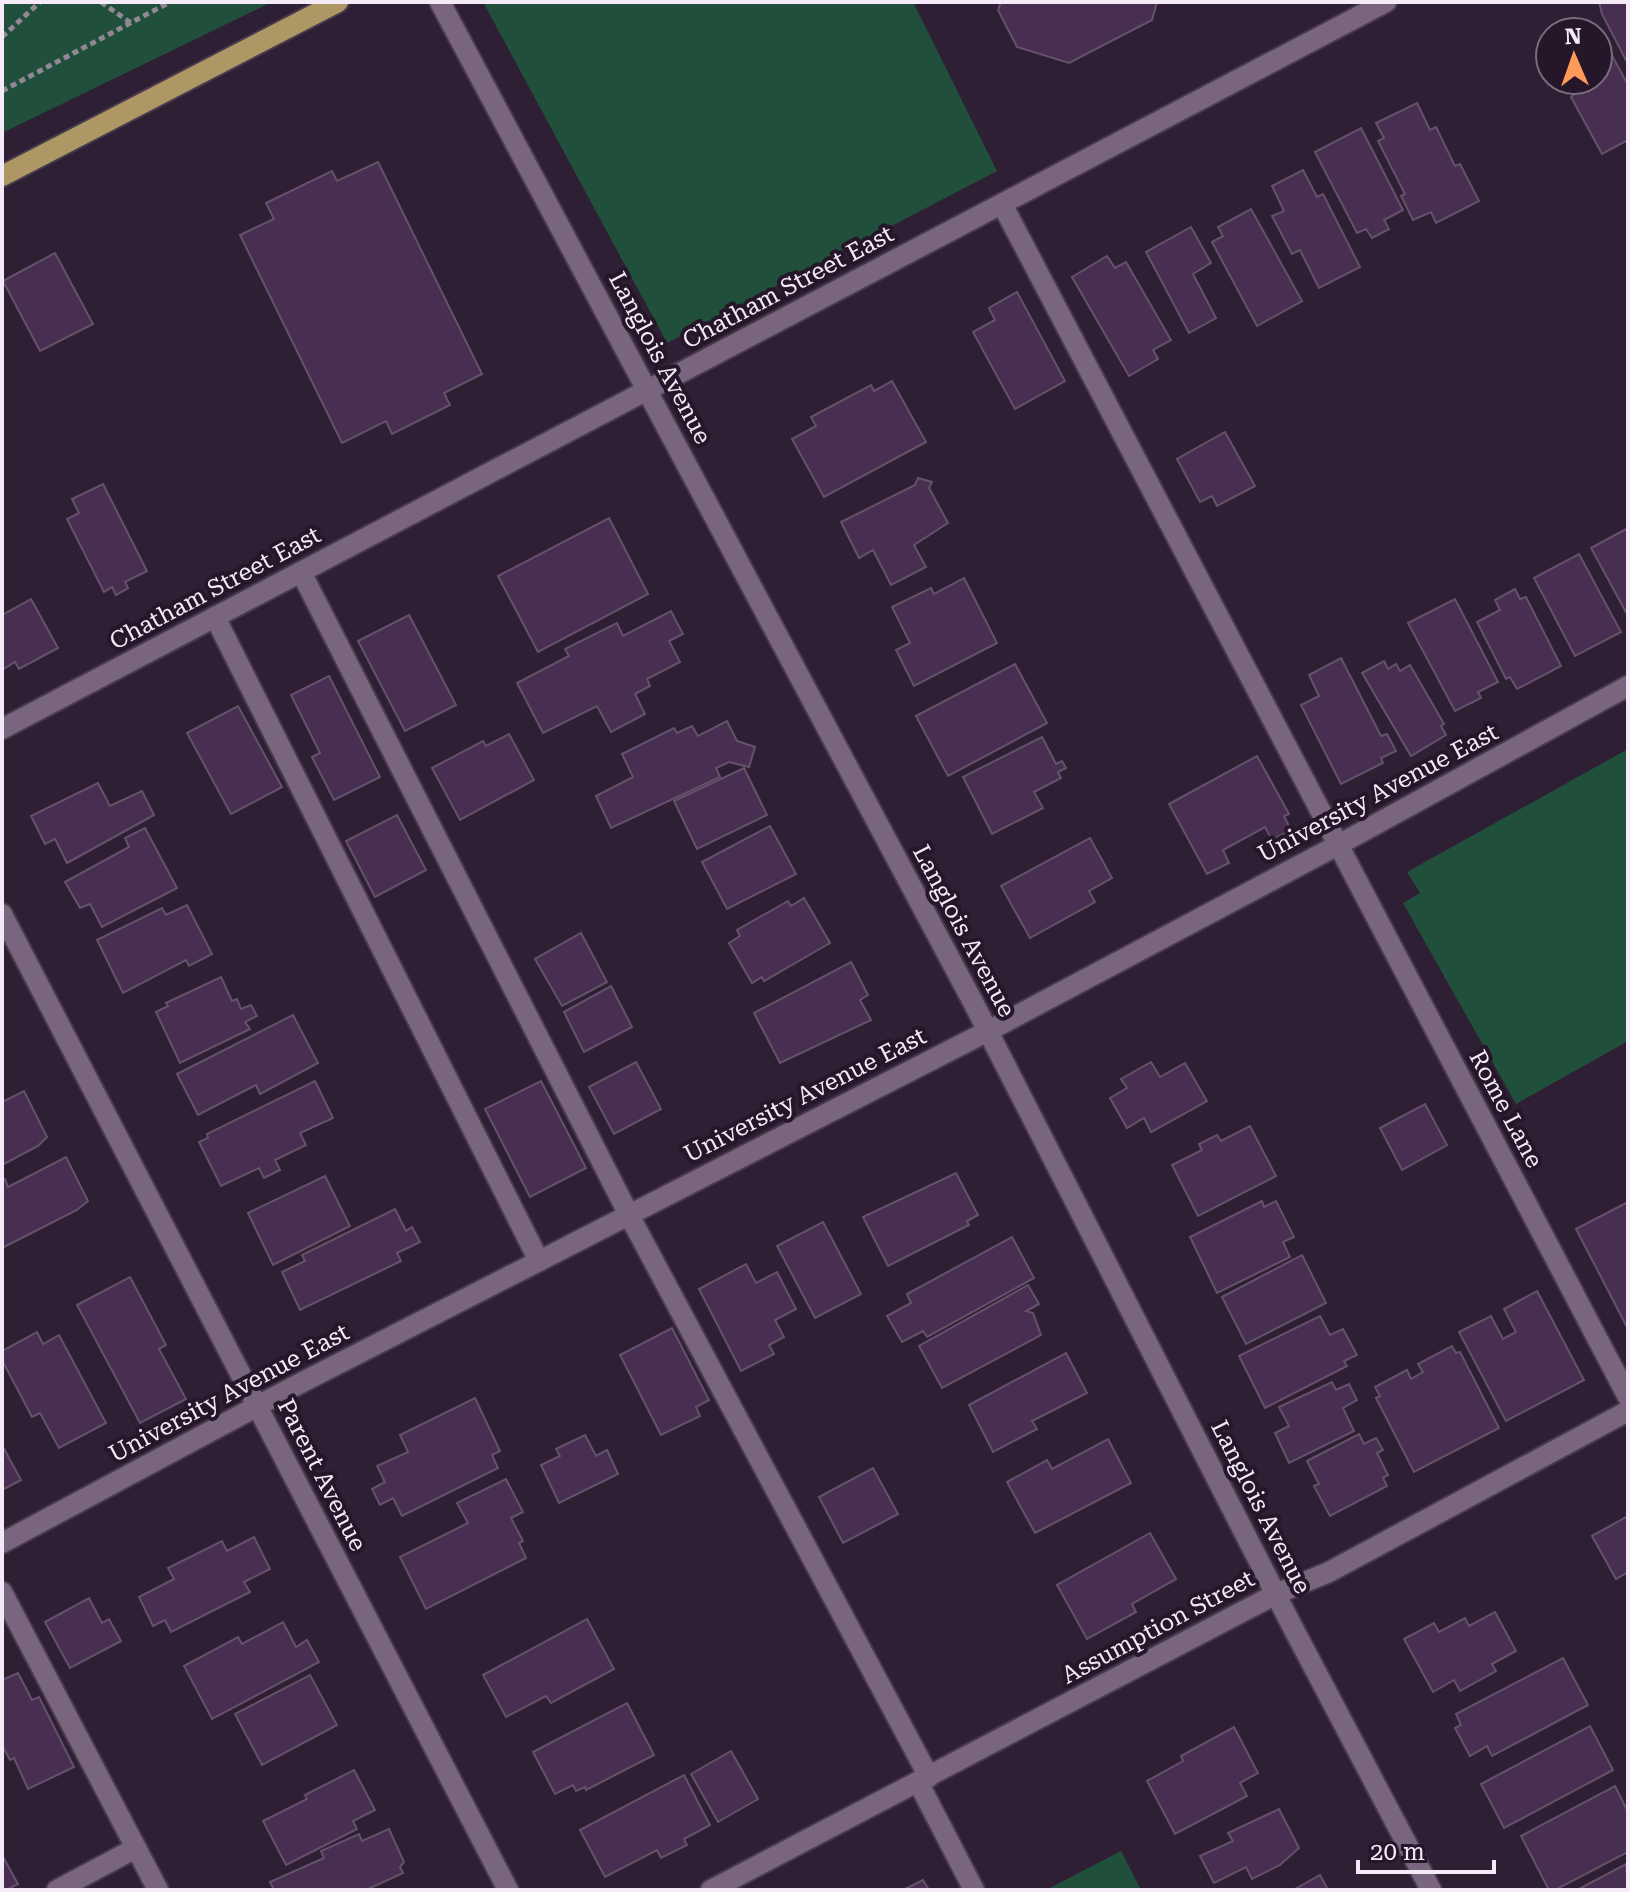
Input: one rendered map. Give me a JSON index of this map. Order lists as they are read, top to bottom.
{
  "streets": {
    "street": [
      "Chatham Street East",
      "Langlois Avenue",
      "University Avenue East",
      "Rome Lane",
      "Parent Avenue",
      "Assumption Street"
    ]
  },
  "crossings": [
    ["Chatham Street East", "Langlois Avenue"],
    ["Chatham Street East", "Rome Lane"],
    ["Langlois Avenue", "University Avenue East"],
    ["Langlois Avenue", "Assumption Street"],
    ["University Avenue East", "Rome Lane"],
    ["University Avenue East", "Parent Avenue"]
  ],
  "scale_bar": "20 m",
  "north": "top"
}
